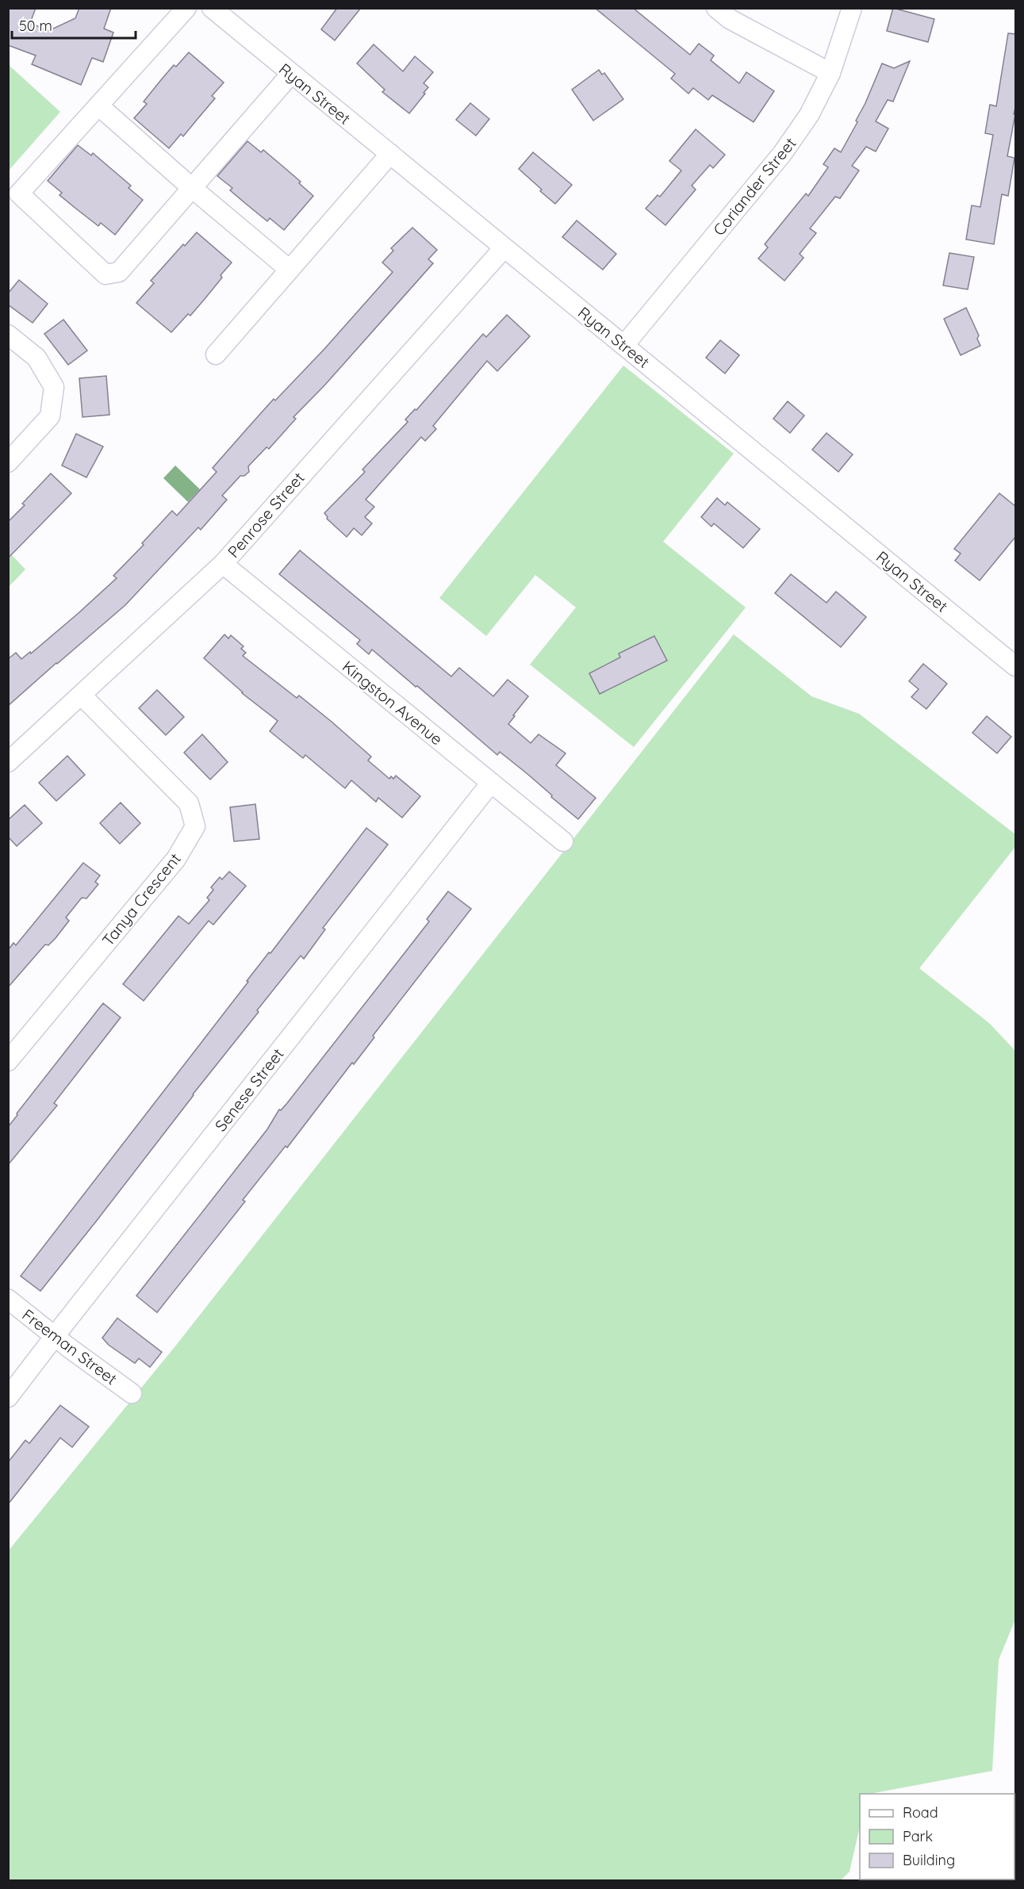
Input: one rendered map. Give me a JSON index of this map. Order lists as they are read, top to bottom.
{
  "streets": {
    "street": [
      "Ryan Street",
      "Coriander Street",
      "Penrose Street",
      "Kingston Avenue",
      "Tanya Crescent",
      "Senese Street",
      "Freeman Street"
    ]
  },
  "crossings": [
    ["Ryan Street", "Coriander Street"],
    ["Ryan Street", "Penrose Street"],
    ["Penrose Street", "Kingston Avenue"],
    ["Penrose Street", "Tanya Crescent"],
    ["Kingston Avenue", "Senese Street"],
    ["Senese Street", "Freeman Street"]
  ],
  "legend": ["Road", "Park", "Building"],
  "scale_bar": "50 m"
}
